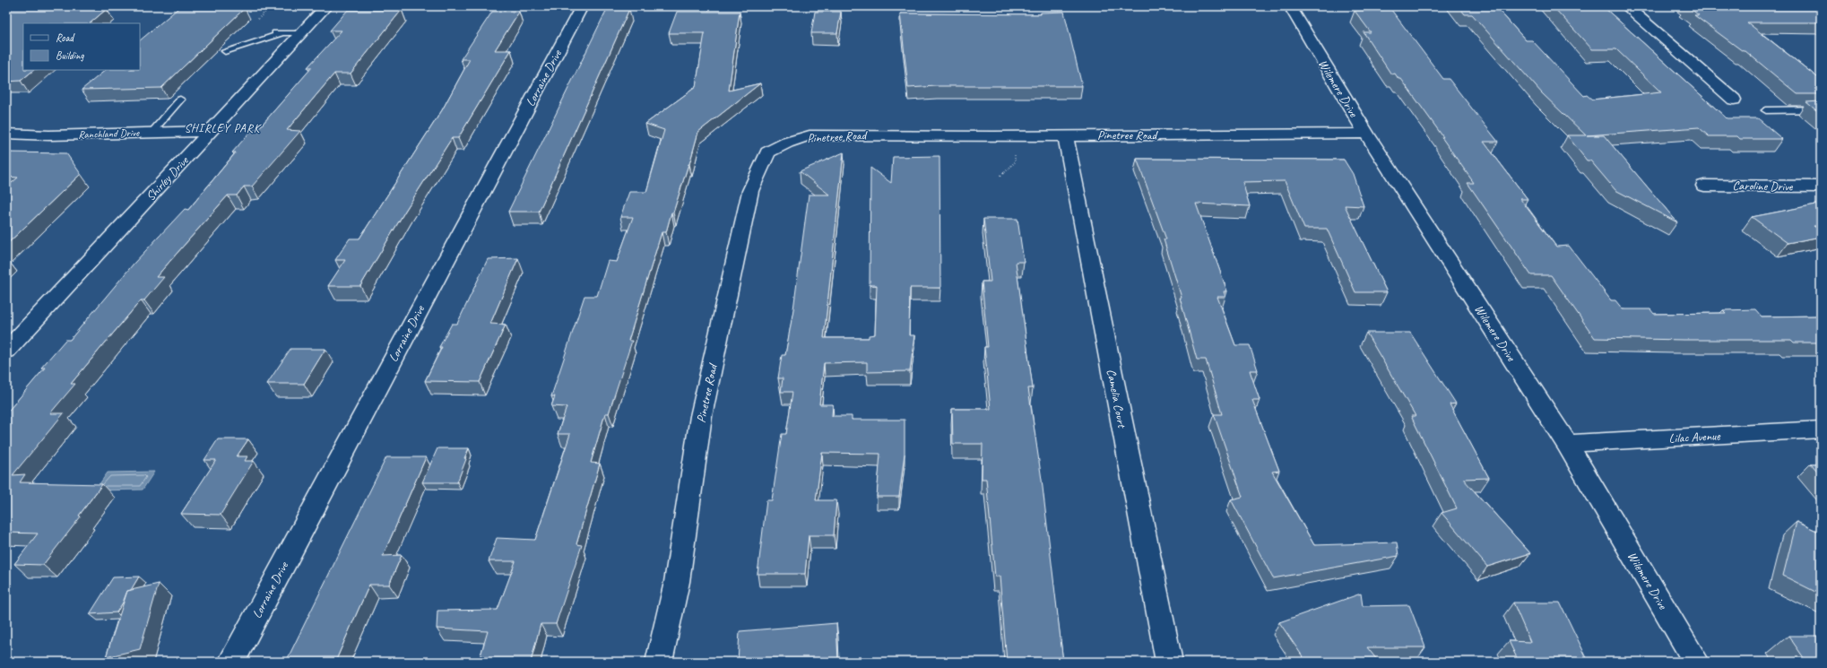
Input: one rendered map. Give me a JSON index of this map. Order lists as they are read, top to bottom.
{
  "streets": {
    "street": [
      "Lorraine Drive",
      "Wilemere Drive",
      "Ranchland Drive",
      "Pinetree Road",
      "Shirley Drive",
      "Caroline Drive",
      "Camelia Court",
      "Lilac Avenue"
    ]
  },
  "crossings": [
    ["Wilemere Drive", "Pinetree Road"],
    ["Wilemere Drive", "Lilac Avenue"],
    ["Ranchland Drive", "Shirley Drive"],
    ["Pinetree Road", "Camelia Court"]
  ],
  "districts": ["SHIRLEY PARK"],
  "legend": ["Road", "Building"]
}
